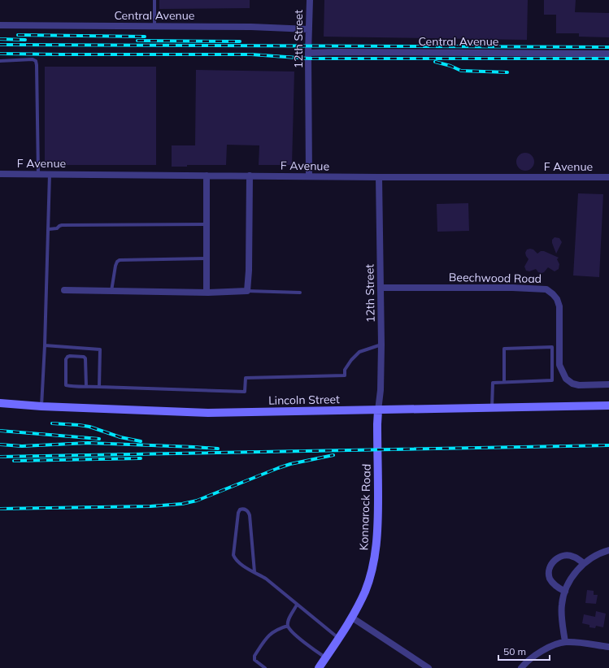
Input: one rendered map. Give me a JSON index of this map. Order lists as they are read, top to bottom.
{
  "streets": {
    "main road": ["Lincoln Street", "Konnarock Road"],
    "street": [
      "Central Avenue",
      "12th Street",
      "F Avenue",
      "Beechwood Road"
    ]
  },
  "crossings": [
    ["Central Avenue", "12th Street"],
    ["12th Street", "F Avenue"],
    ["12th Street", "Beechwood Road"],
    ["12th Street", "Lincoln Street"],
    ["12th Street", "Konnarock Road"],
    ["Lincoln Street", "Konnarock Road"]
  ],
  "scale_bar": "50 m"
}
